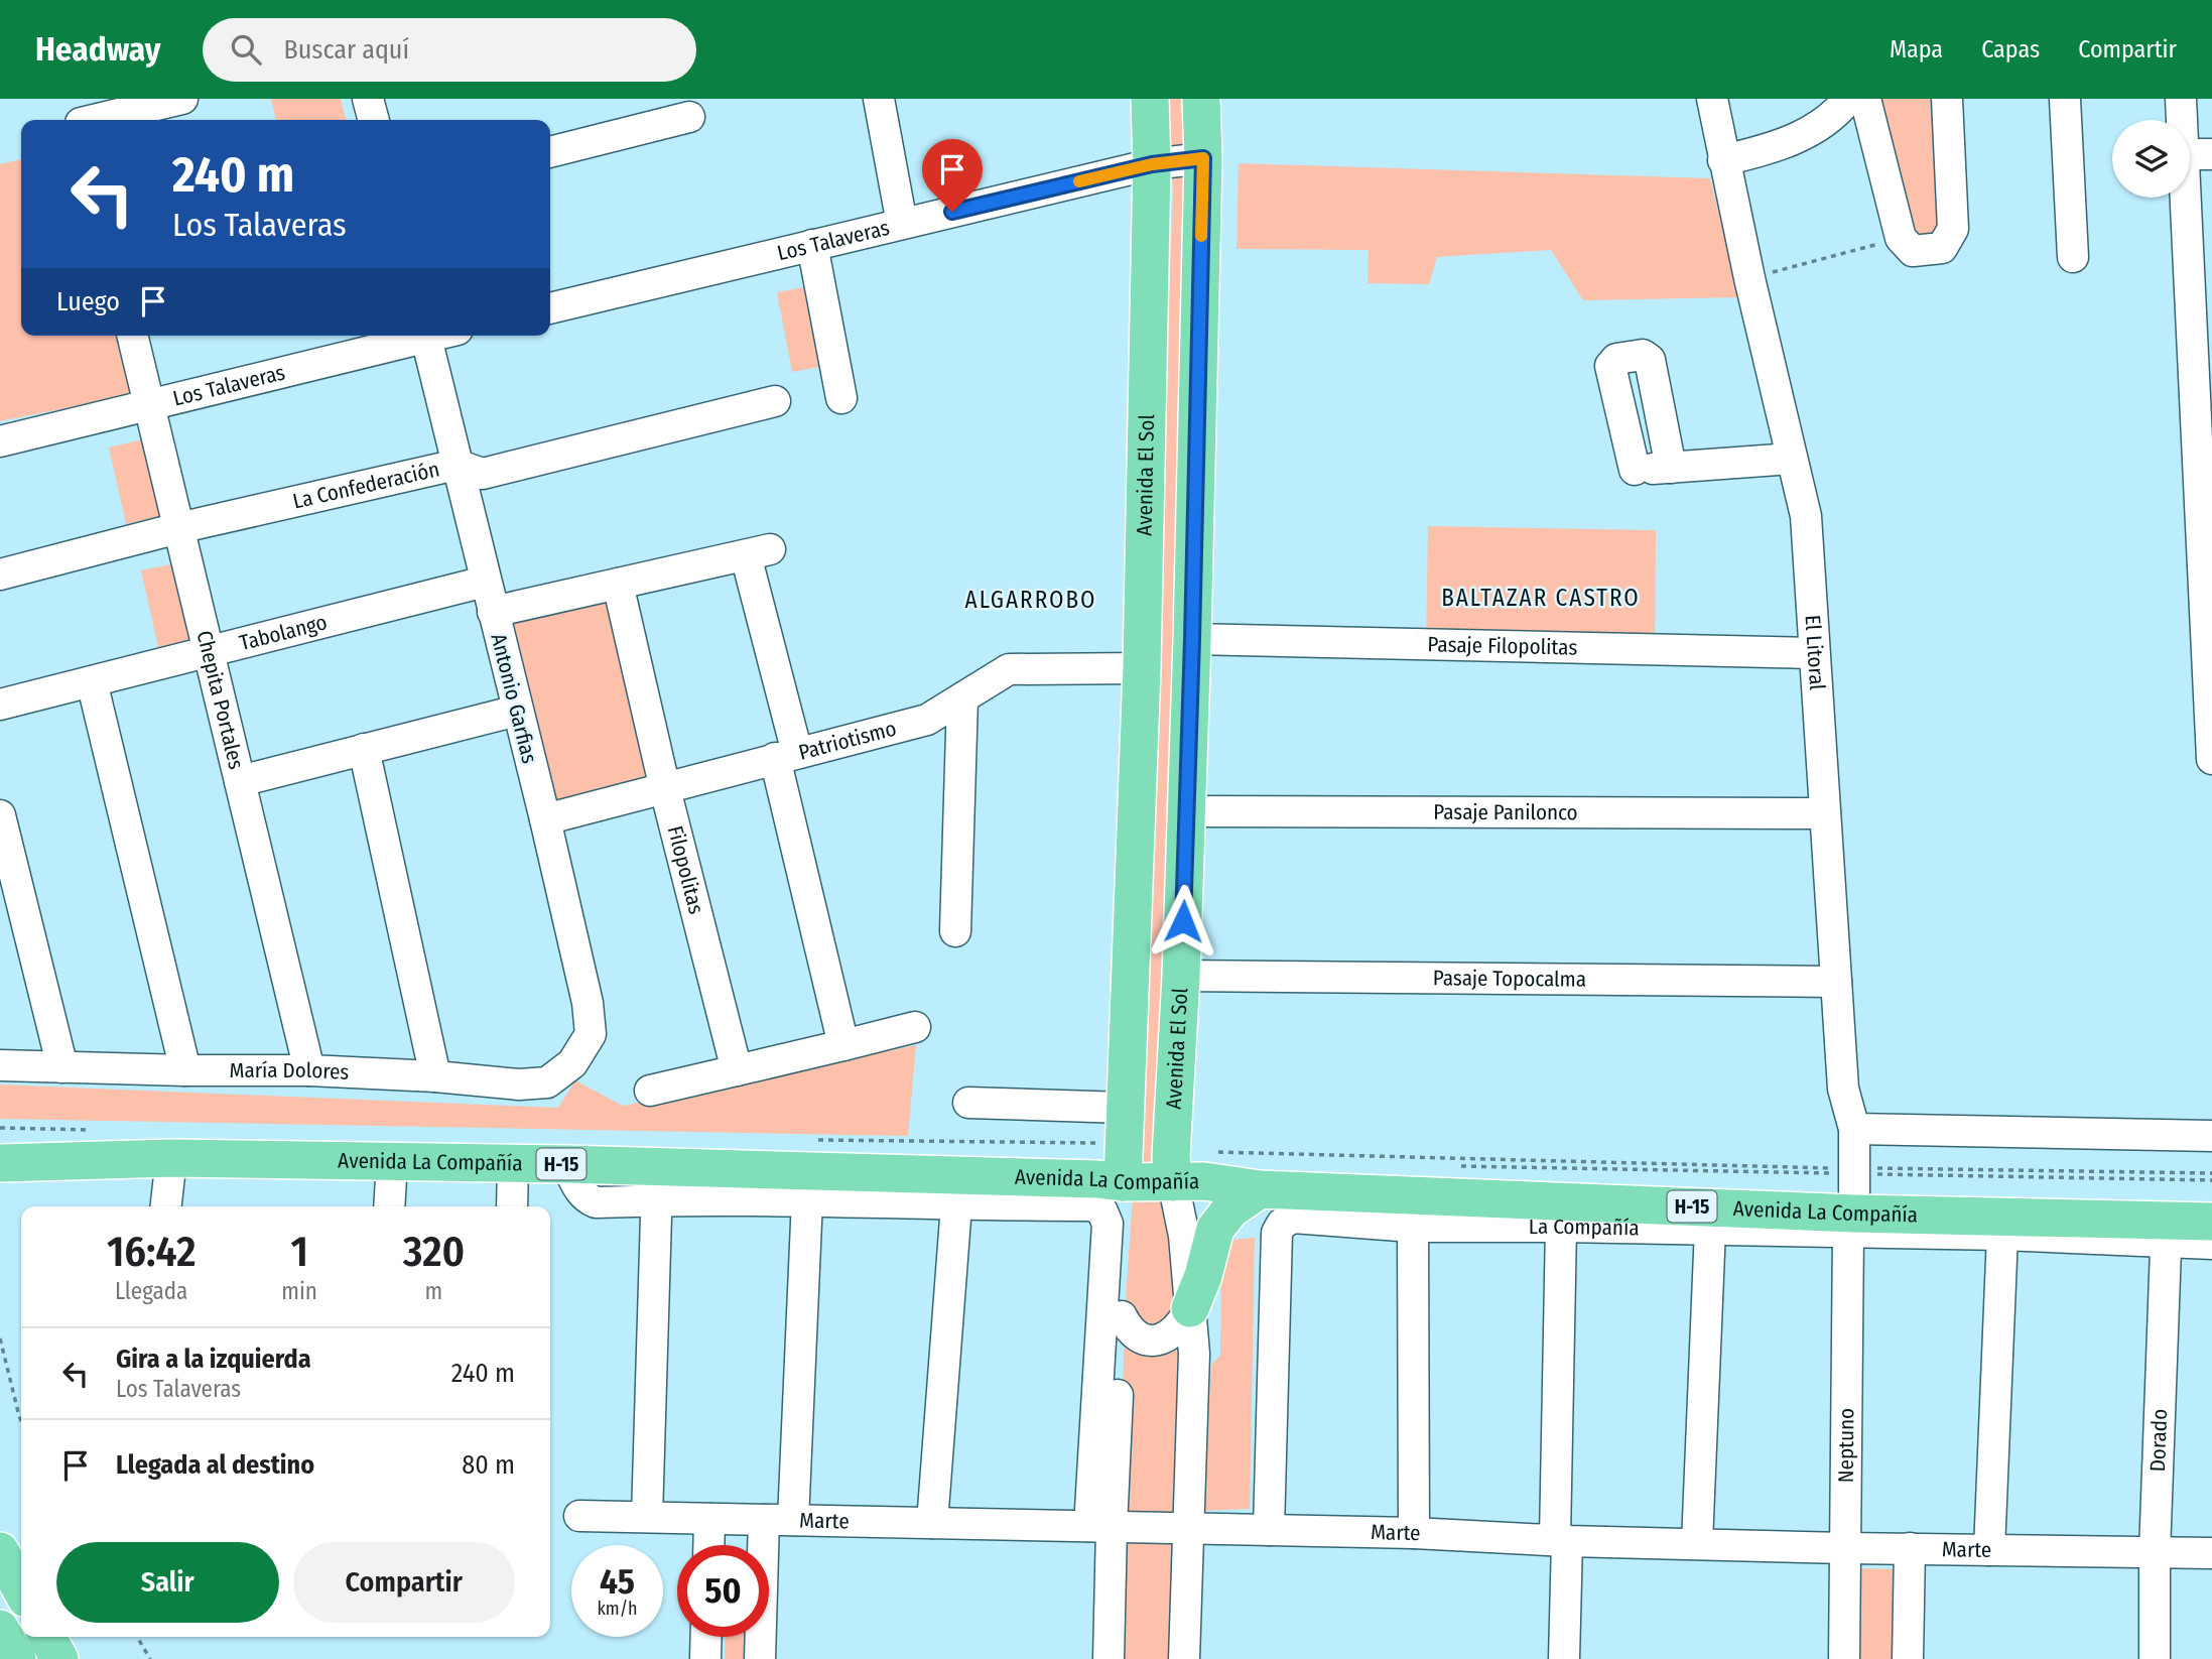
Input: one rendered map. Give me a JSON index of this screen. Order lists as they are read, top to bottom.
{
  "streets": {
    "main road": ["Avenida El Sol", "Avenida La Compañía", "H-15"],
    "street": [
      "Los Talaveras",
      "La Confederación",
      "Tabolango",
      "Pasaje Filopolitas",
      "El Litoral",
      "Antonio Garfias",
      "Chepita Portales",
      "Patriotismo",
      "Pasaje Panilonco",
      "Filopolitas",
      "Pasaje Topocalma",
      "María Dolores",
      "La Compañía",
      "Dorado",
      "Neptuno",
      "Marte"
    ]
  },
  "crossings": [
    ["Los Talaveras", "Avenida El Sol"],
    ["Los Talaveras", "Chepita Portales"],
    ["Avenida El Sol", "Pasaje Filopolitas"],
    ["Avenida El Sol", "Patriotismo"],
    ["Avenida El Sol", "Pasaje Panilonco"],
    ["Avenida El Sol", "Pasaje Topocalma"],
    ["Avenida El Sol", "Avenida La Compañía"],
    ["Avenida El Sol", "Marte"],
    ["La Confederación", "Antonio Garfias"],
    ["La Confederación", "Chepita Portales"],
    ["Tabolango", "Antonio Garfias"],
    ["Tabolango", "Chepita Portales"],
    ["Pasaje Filopolitas", "El Litoral"],
    ["El Litoral", "Pasaje Panilonco"],
    ["El Litoral", "Pasaje Topocalma"],
    ["El Litoral", "Avenida La Compañía"],
    ["El Litoral", "La Compañía"],
    ["El Litoral", "Neptuno"],
    ["Antonio Garfias", "Patriotismo"],
    ["Antonio Garfias", "María Dolores"],
    ["Chepita Portales", "María Dolores"],
    ["Patriotismo", "Filopolitas"],
    ["Avenida La Compañía", "La Compañía"],
    ["Avenida La Compañía", "Dorado"],
    ["Avenida La Compañía", "Neptuno"],
    ["La Compañía", "Dorado"],
    ["La Compañía", "Neptuno"],
    ["La Compañía", "Marte"],
    ["Dorado", "Marte"],
    ["Neptuno", "Marte"]
  ],
  "districts": ["BALTAZAR CASTRO", "ALGARROBO"],
  "page": {
    "header": "Headway",
    "search": "Buscar aquí",
    "nav": ["Mapa", "Capas", "Compartir"],
    "turn": ["240 m", "Los Talaveras"],
    "then": "Luego",
    "eta": [
      "16:42",
      "Llegada",
      "1",
      "min",
      "320",
      "m"
    ],
    "list": [
      {
        "name": "Gira a la izquierda",
        "note": "Los Talaveras",
        "value": "240 m"
      },
      {
        "name": "Llegada al destino",
        "value": "80 m"
      }
    ],
    "buttons": ["Salir", "Compartir"],
    "speed": "45 km/h",
    "limit": "50"
  }
}
